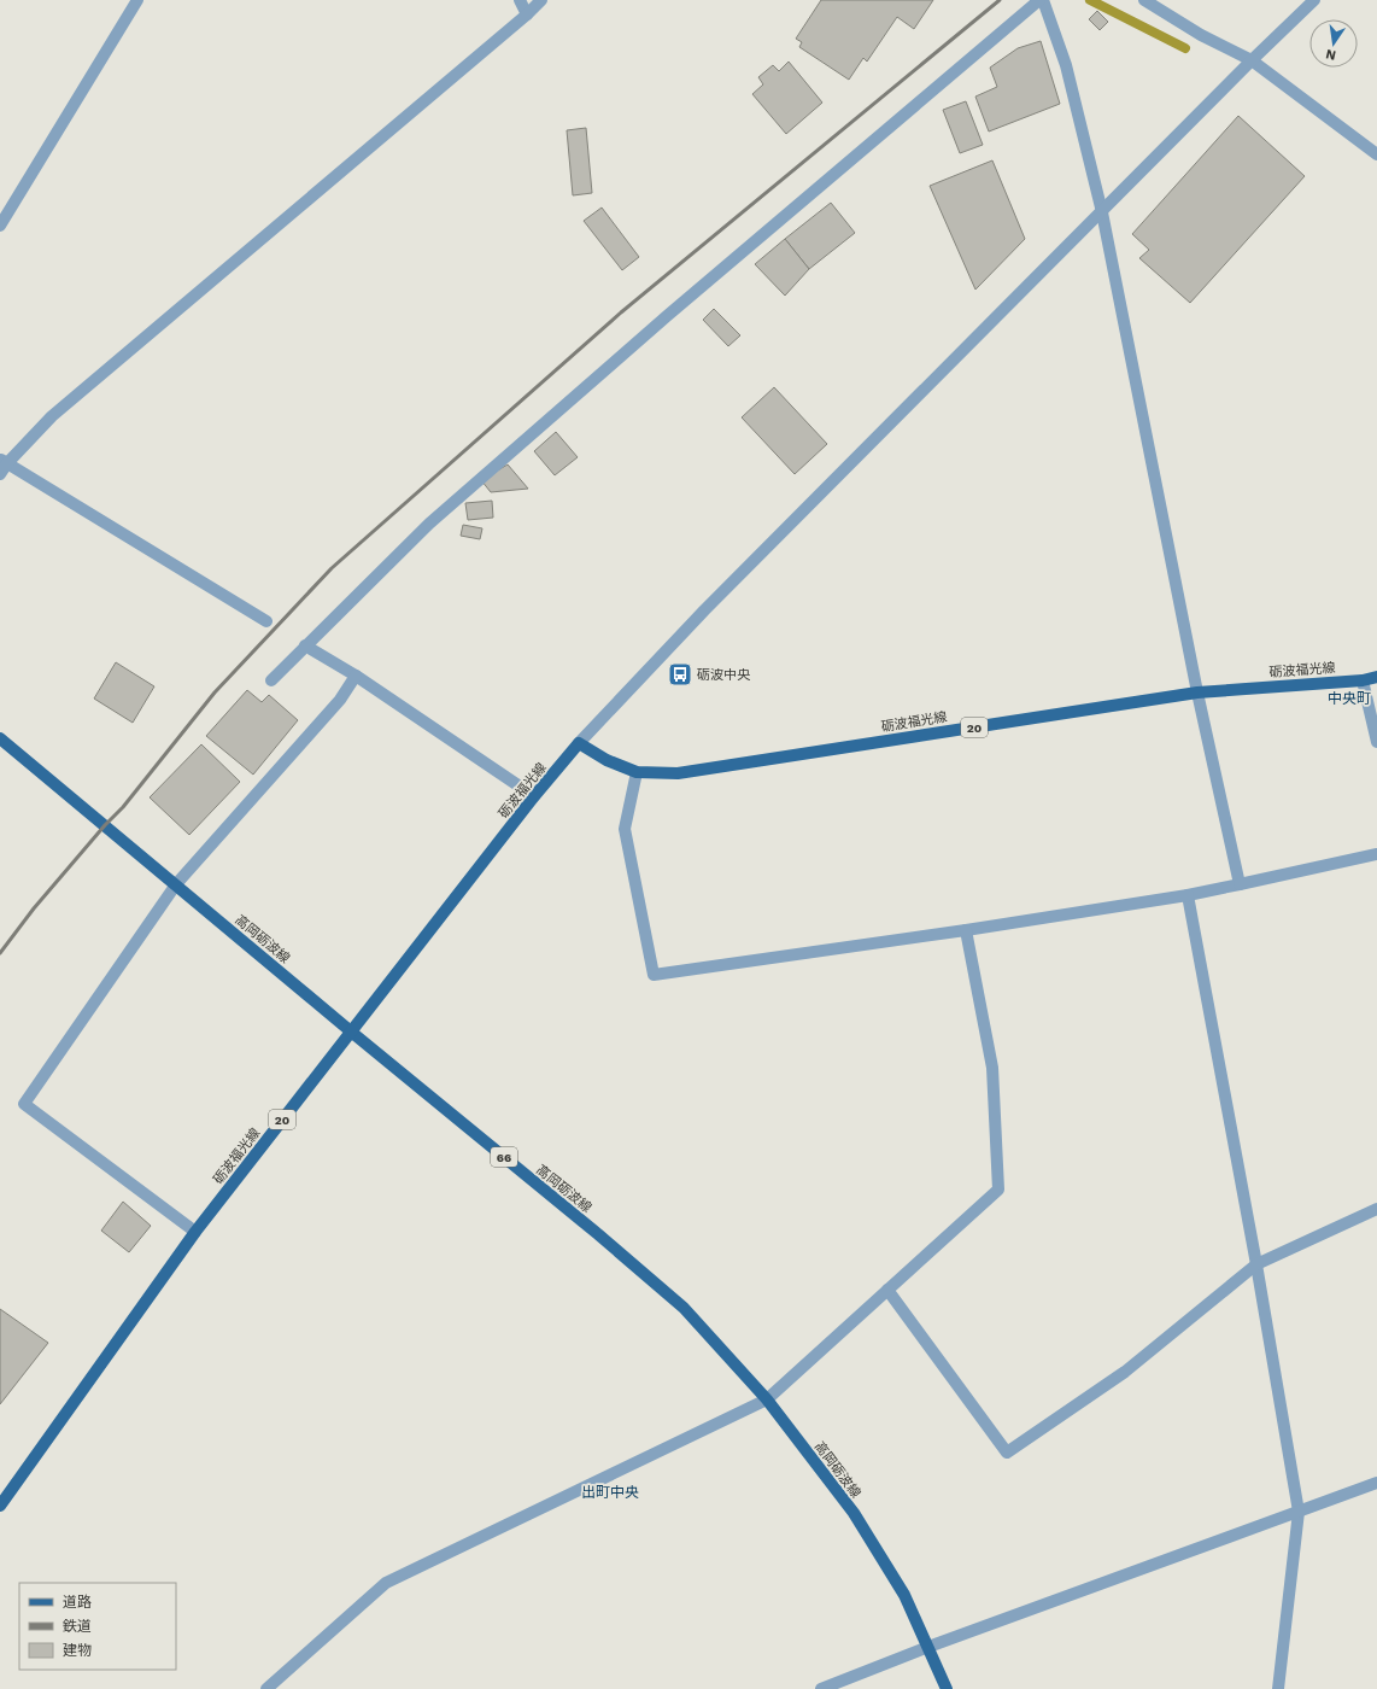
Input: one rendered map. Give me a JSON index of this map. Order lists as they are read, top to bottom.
{
  "streets": {
    "main road": [
      "砺波福光線",
      "20",
      "高岡砺波線",
      "66"
    ]
  },
  "crossings": [
    ["砺波福光線", "高岡砺波線"]
  ],
  "districts": ["中央町", "出町中央"],
  "places": {
    "bus stop": ["砺波中央"]
  },
  "legend": ["道路", "鉄道", "建物"],
  "north": "bottom"
}
